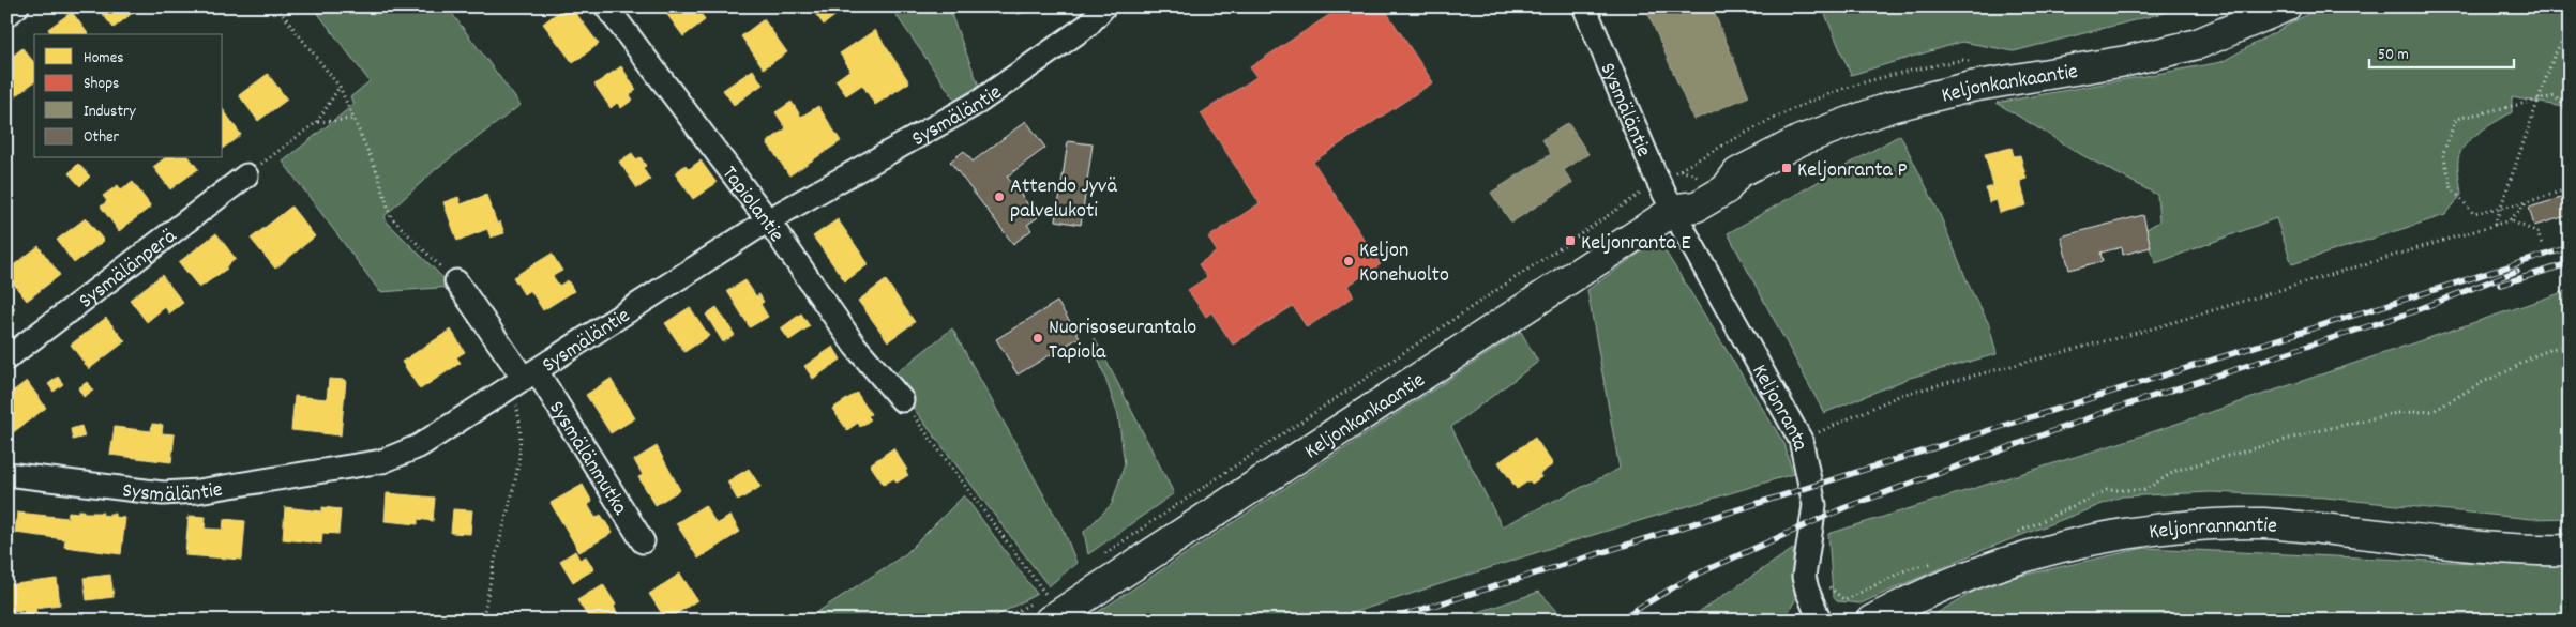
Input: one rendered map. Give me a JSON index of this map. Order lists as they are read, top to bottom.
{
  "streets": {
    "main road": ["Keljonkankaantie", "Keljonrannantie"],
    "street": [
      "Sysmäläntie",
      "Tapiolantie",
      "Sysmälänperä",
      "Keljonranta",
      "Sysmälänmutka"
    ]
  },
  "crossings": [
    ["Keljonkankaantie", "Sysmäläntie"],
    ["Keljonkankaantie", "Keljonranta"],
    ["Sysmäläntie", "Tapiolantie"],
    ["Sysmäläntie", "Keljonranta"],
    ["Sysmäläntie", "Sysmälänmutka"]
  ],
  "places": {
    "transit": ["Keljonranta P", "Keljonranta E"],
    "other": ["Attendo Jyvä palvelukoti", "Keljon Konehuolto", "Nuorisoseurantalo Tapiola"]
  },
  "legend": [
    "Homes",
    "Shops",
    "Industry",
    "Other"
  ],
  "scale_bar": "50 m"
}
